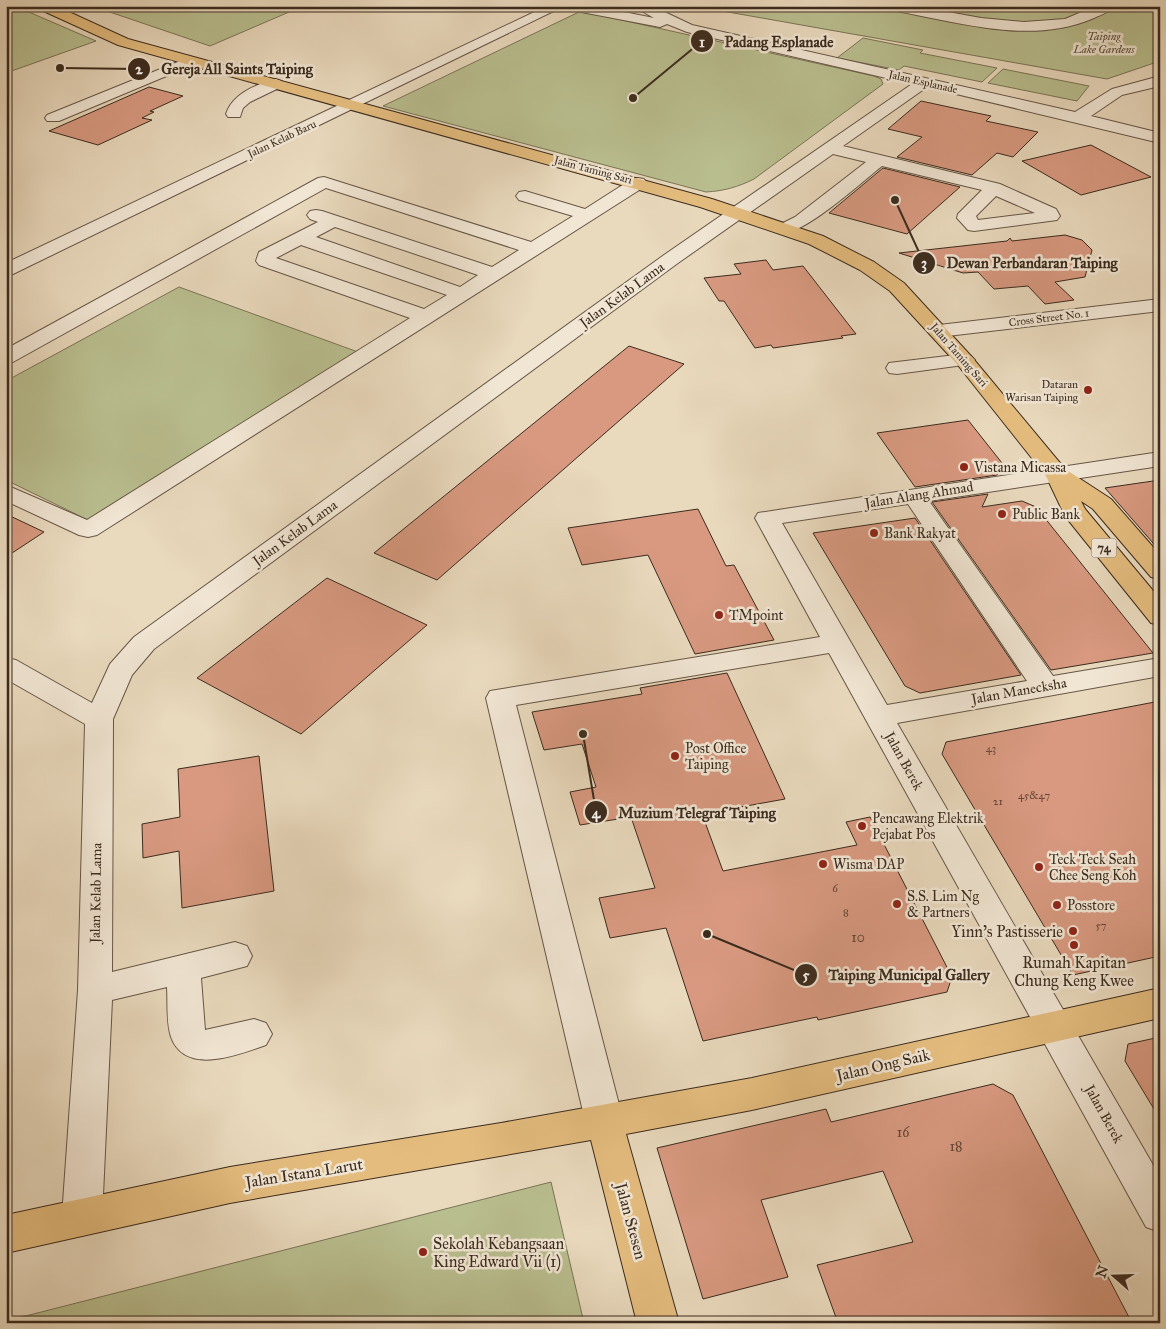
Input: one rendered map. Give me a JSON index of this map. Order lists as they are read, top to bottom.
{
  "streets": {
    "main road": [
      "Jalan Taming Sari",
      "74",
      "Jalan Ong Saik",
      "Jalan Istana Larut",
      "Jalan Stesen"
    ],
    "street": [
      "Jalan Esplanade",
      "Jalan Kelab Baru",
      "Jalan Kelab Lama",
      "Cross Street No. 1",
      "Jalan Alang Ahmad",
      "Jalan Manecksha",
      "Jalan Berek"
    ]
  },
  "crossings": [
    ["Jalan Esplanade", "Jalan Kelab Lama"],
    ["Jalan Kelab Baru", "Jalan Taming Sari"],
    ["Jalan Taming Sari", "Jalan Kelab Lama"],
    ["Jalan Taming Sari", "Cross Street No. 1"],
    ["Jalan Taming Sari", "Jalan Alang Ahmad"],
    ["Jalan Kelab Lama", "Jalan Istana Larut"],
    ["Jalan Alang Ahmad", "Jalan Berek"],
    ["Jalan Manecksha", "Jalan Berek"],
    ["Jalan Berek", "Jalan Ong Saik"],
    ["Jalan Ong Saik", "Jalan Istana Larut"],
    ["Jalan Ong Saik", "Jalan Stesen"],
    ["Jalan Istana Larut", "Jalan Stesen"]
  ],
  "parks": ["Taiping Lake Gardens"],
  "places": [
    "Gereja All Saints Taiping",
    "Padang Esplanade",
    "Dewan Perbandaran Taiping",
    "Dataran Warisan Taiping",
    "Vistana Micassa",
    "Public Bank",
    "Bank Rakyat",
    "TMpoint",
    "Muzium Telegraf Taiping",
    "Post Office Taiping",
    "Pencawang Elektrik Pejabat Pos",
    "Wisma DAP",
    "Teck Teck Seah Chee Seng Koh",
    "S.S. Lim Ng & Partners",
    "Posstore",
    "Yinn's Pastisserie",
    "Taiping Municipal Gallery",
    "Rumah Kapitan Chung Keng Kwee",
    "Sekolah Kebangsaan King Edward Vii (1)"
  ],
  "house_numbers": [
    "43",
    "45&47",
    "21",
    "6",
    "8",
    "57",
    "10",
    "16",
    "18"
  ],
  "north": "left"
}
